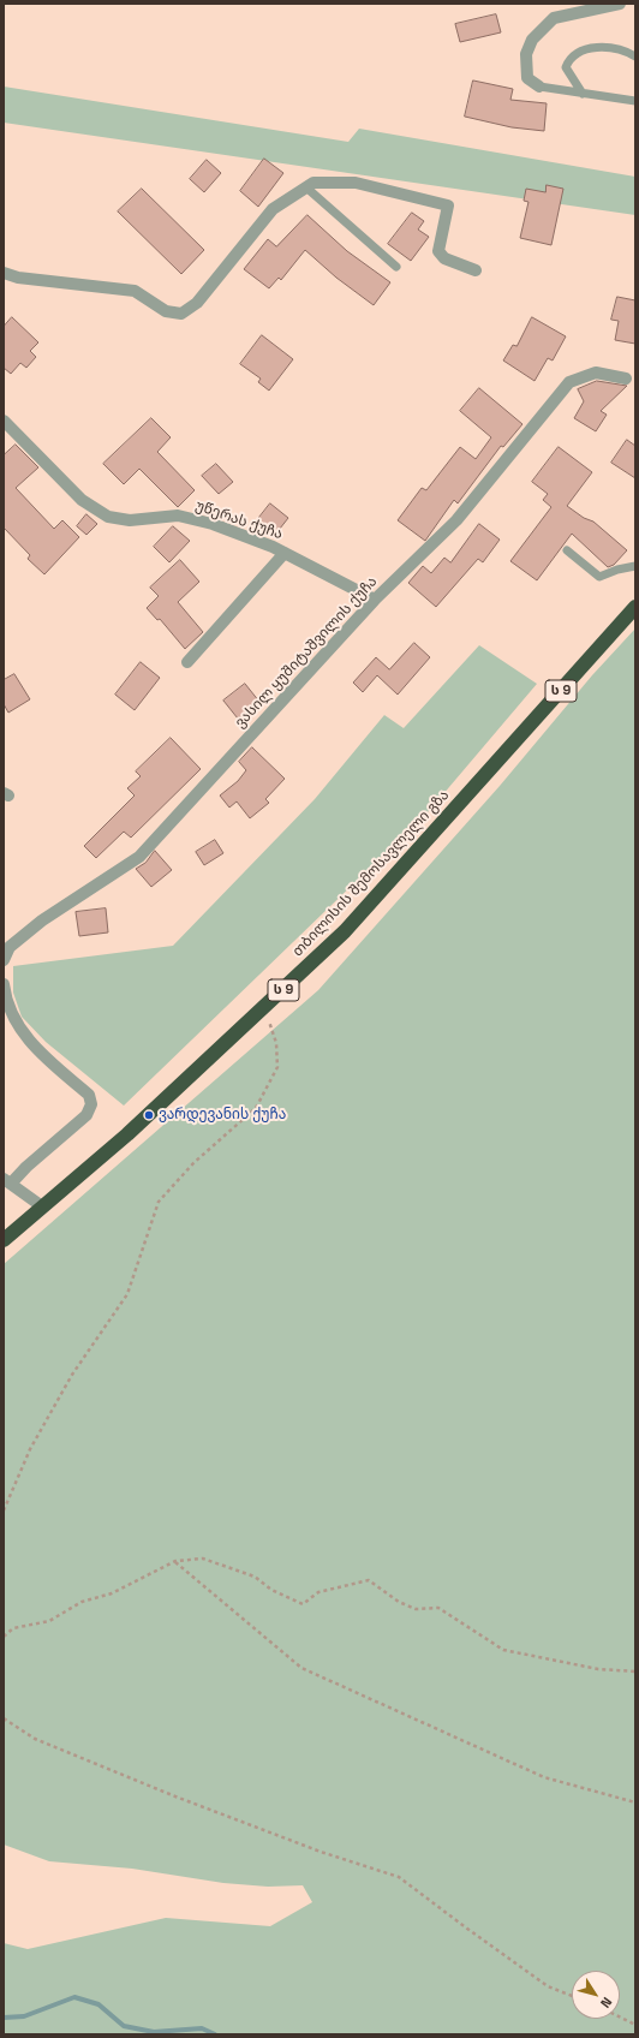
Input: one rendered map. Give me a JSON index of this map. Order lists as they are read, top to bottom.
{
  "streets": {
    "highway": ["ს 9", "თბილისის შემოსავლელი გზა"],
    "street": ["უწერას ქუჩა", "ვასილ ყუშიტაშვილის ქუჩა"]
  },
  "crossings": [
    ["უწერას ქუჩა", "ვასილ ყუშიტაშვილის ქუჩა"]
  ],
  "places": ["ვარდევანის ქუჩა"],
  "north": "bottom right"
}
